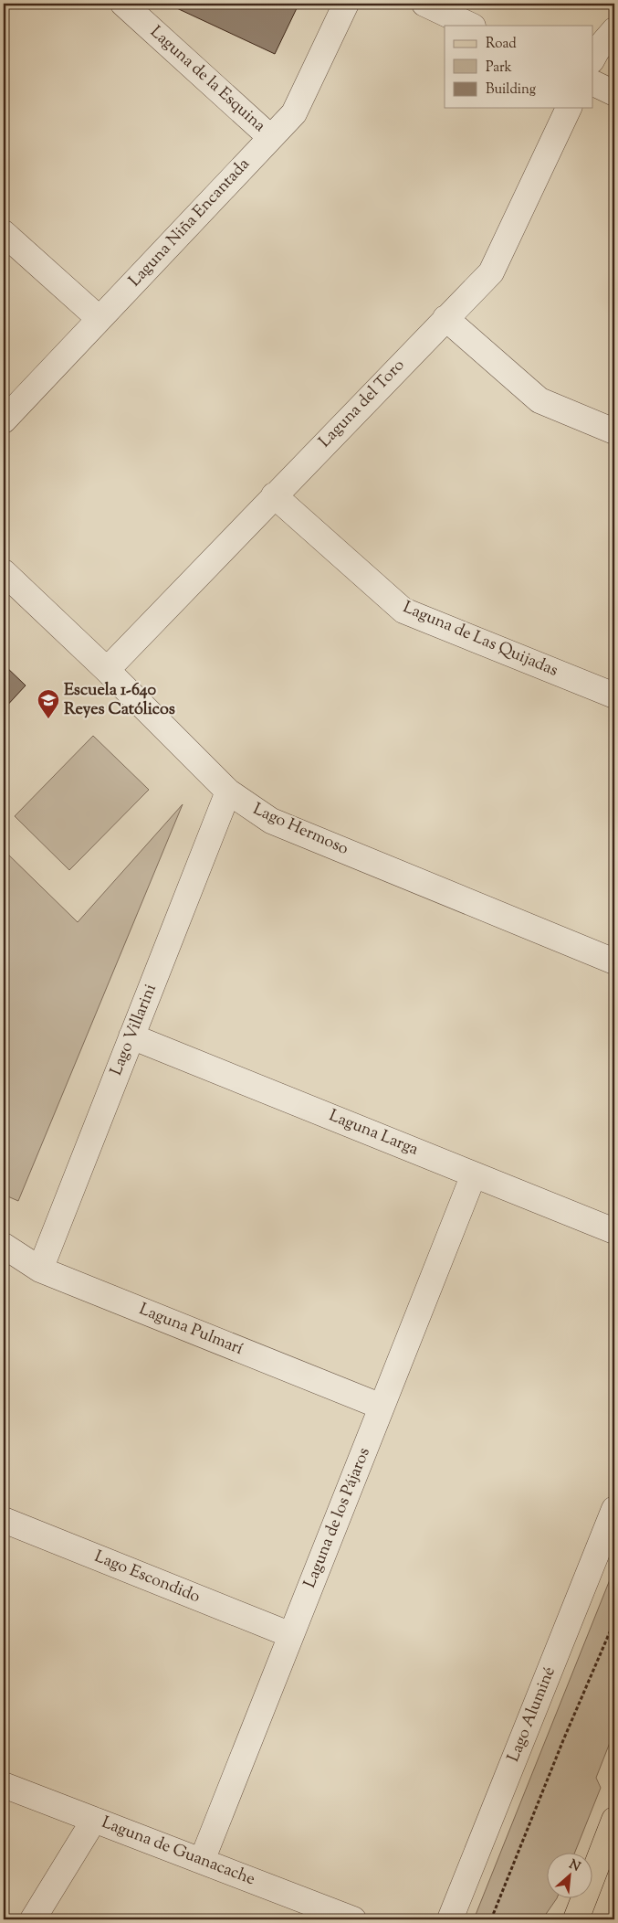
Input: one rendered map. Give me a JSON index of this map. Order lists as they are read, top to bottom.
{
  "streets": {
    "street": [
      "Laguna de la Esquina",
      "Laguna Niña Encantada",
      "Laguna del Toro",
      "Laguna de Las Quijadas",
      "Lago Hermoso",
      "Lago Villarini",
      "Laguna Larga",
      "Laguna Pulmarí",
      "Laguna de los Pájaros",
      "Lago Escondido",
      "Lago Aluminé",
      "Laguna de Guanacache"
    ]
  },
  "crossings": [
    ["Laguna de la Esquina", "Laguna Niña Encantada"],
    ["Laguna del Toro", "Laguna de Las Quijadas"],
    ["Laguna del Toro", "Lago Hermoso"],
    ["Lago Hermoso", "Lago Villarini"],
    ["Lago Villarini", "Laguna Larga"],
    ["Lago Villarini", "Laguna Pulmarí"],
    ["Laguna Larga", "Laguna de los Pájaros"],
    ["Laguna Pulmarí", "Laguna de los Pájaros"],
    ["Laguna de los Pájaros", "Lago Escondido"],
    ["Laguna de los Pájaros", "Laguna de Guanacache"]
  ],
  "places": {
    "school or university": ["Escuela 1-640 Reyes Católicos"]
  },
  "legend": ["Road", "Park", "Building"],
  "north": "top right"
}
